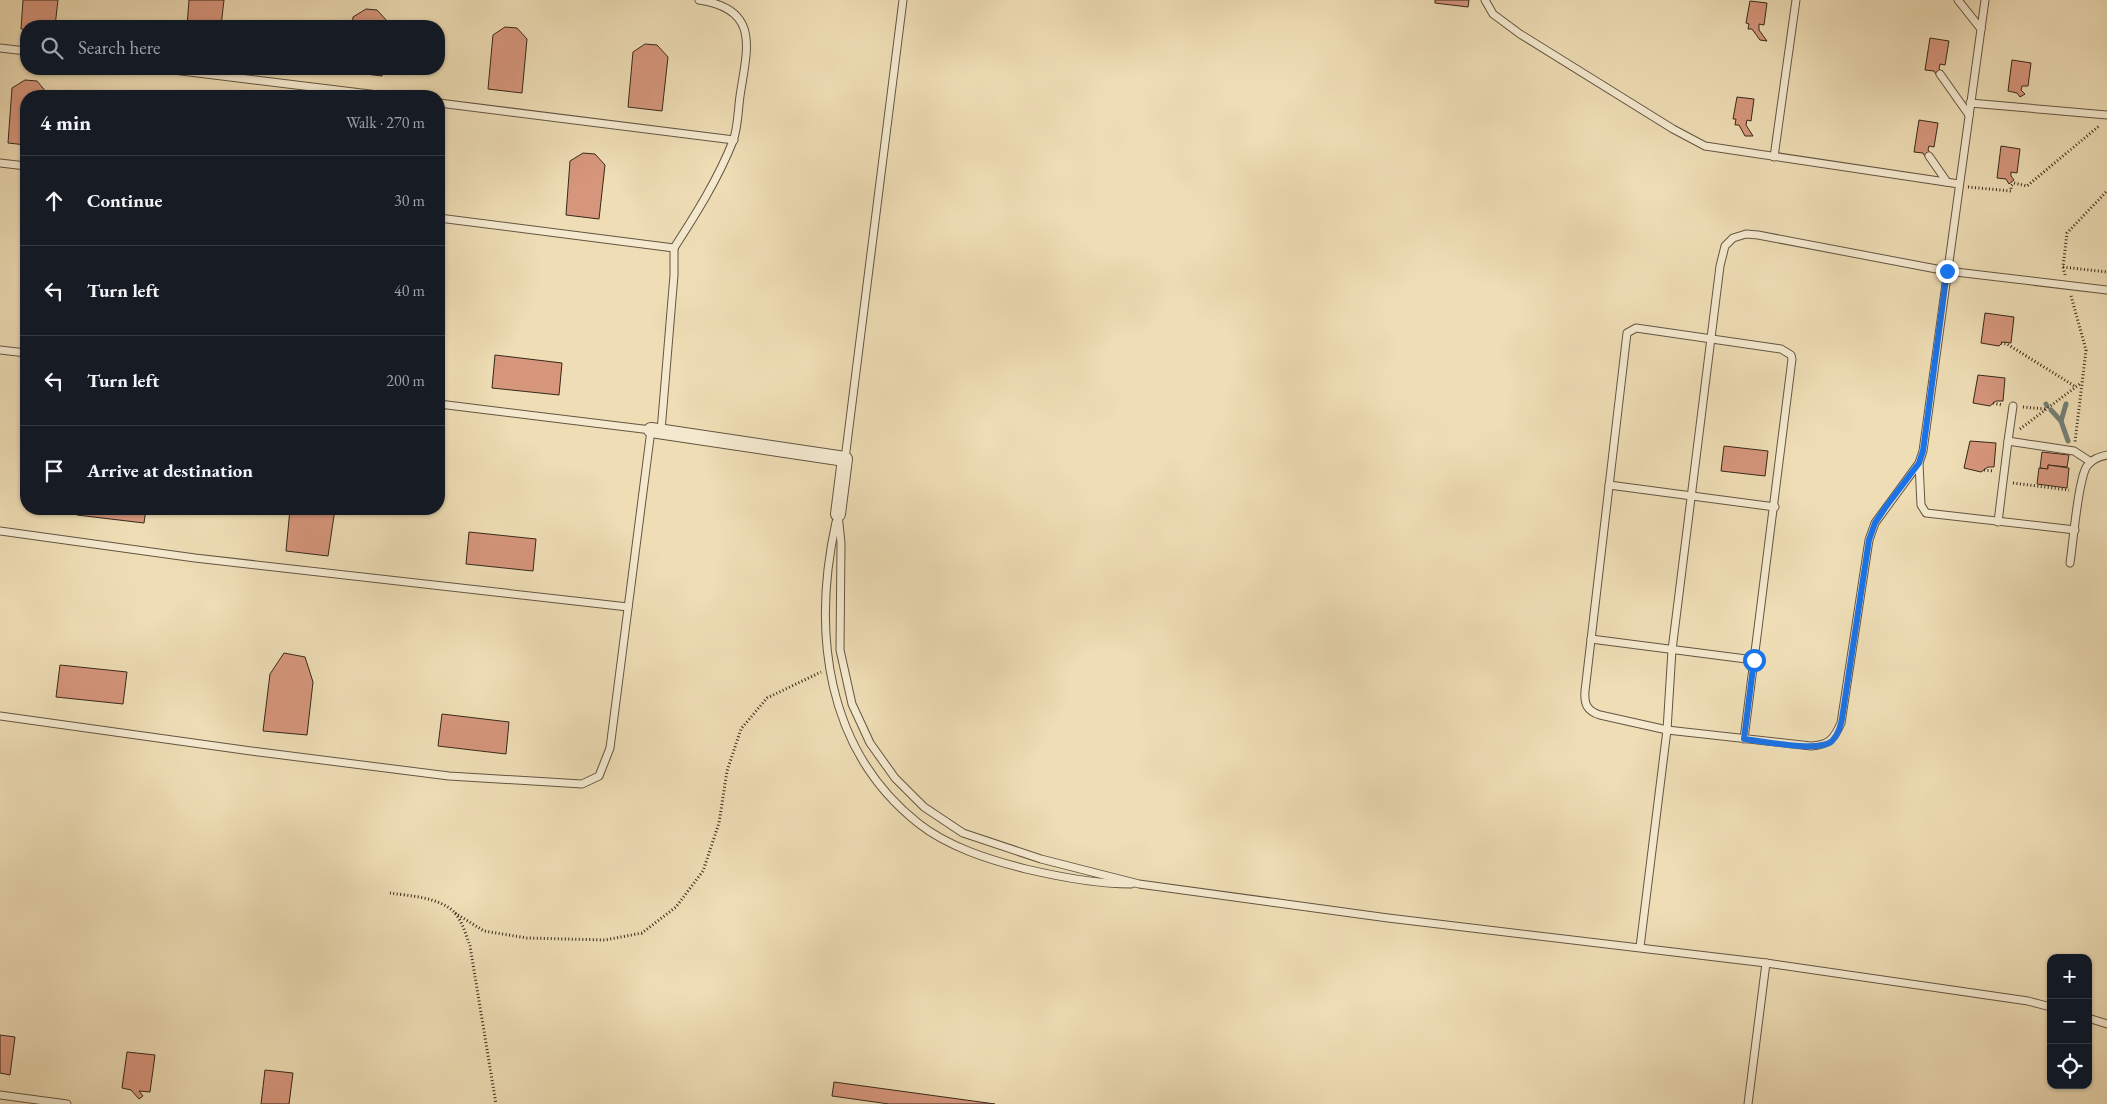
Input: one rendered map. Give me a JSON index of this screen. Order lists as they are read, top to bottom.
{
  "page": {
    "search": "Search here",
    "heading": ["4 min", "Walk · 270 m"],
    "list": [
      ["Continue", "30 m"],
      ["Turn left", "40 m"],
      ["Turn left", "200 m"],
      "Arrive at destination"
    ],
    "map_buttons": ["+", "−"]
  }
}
